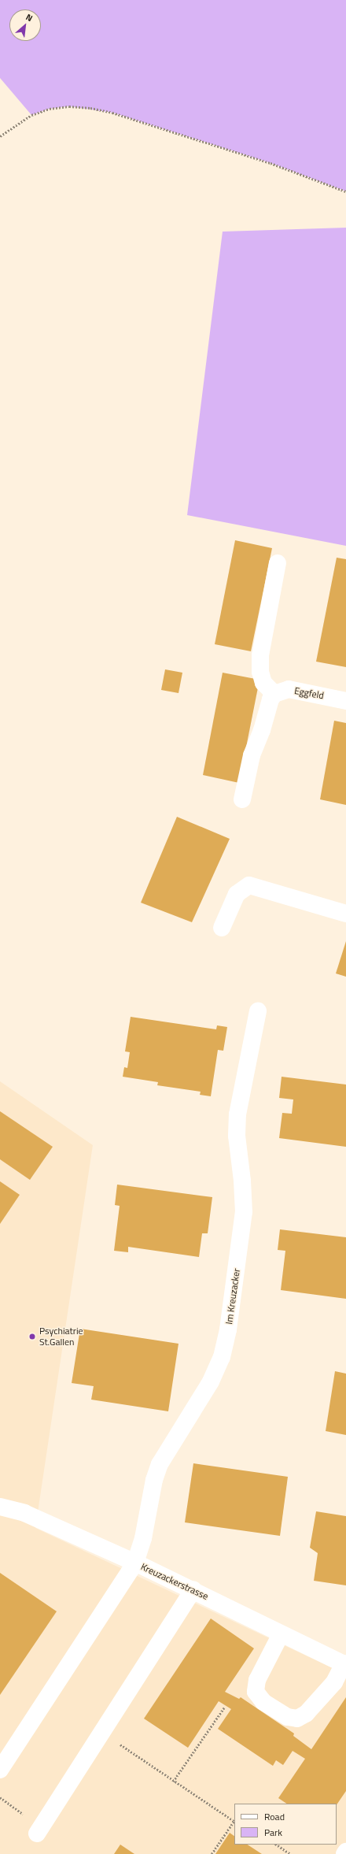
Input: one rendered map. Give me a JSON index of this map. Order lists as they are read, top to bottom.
{
  "streets": {
    "street": ["Eggfeld", "Im Kreuzacker", "Kreuzackerstrasse"]
  },
  "crossings": [
    ["Im Kreuzacker", "Kreuzackerstrasse"]
  ],
  "places": ["Psychiatrie St.Gallen"],
  "legend": ["Road", "Park"],
  "north": "top right"
}
